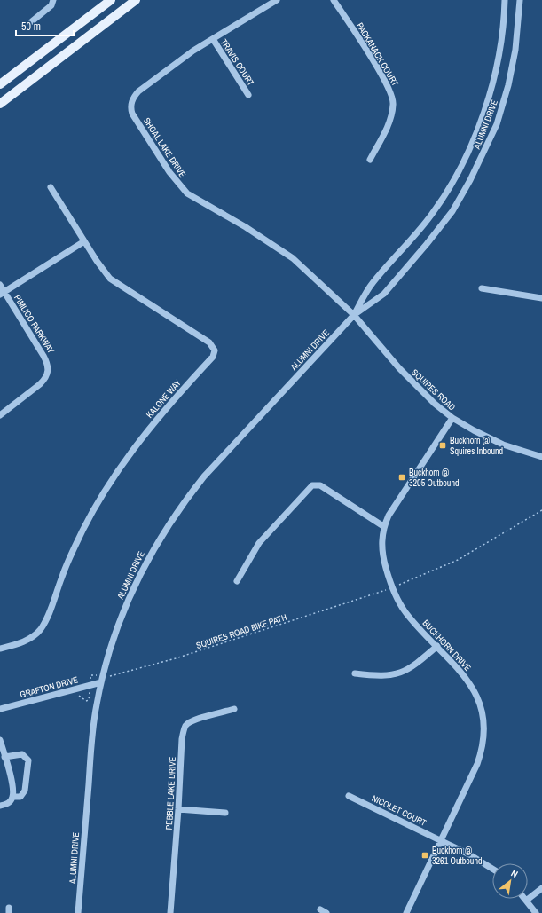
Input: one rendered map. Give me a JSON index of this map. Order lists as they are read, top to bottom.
{
  "streets": {
    "street": [
      "PACKANACK COURT",
      "TRAVIS COURT",
      "ALUMNI DRIVE",
      "SHOAL LAKE DRIVE",
      "PIMLICO PARKWAY",
      "SQUIRES ROAD",
      "KALONE WAY",
      "BUCKHORN DRIVE",
      "GRAFTON DRIVE",
      "PEBBLE LAKE DRIVE",
      "NICOLET COURT"
    ],
    "path": ["SQUIRES ROAD BIKE PATH"]
  },
  "crossings": [
    ["TRAVIS COURT", "SHOAL LAKE DRIVE"],
    ["ALUMNI DRIVE", "SHOAL LAKE DRIVE"],
    ["ALUMNI DRIVE", "SQUIRES ROAD"],
    ["ALUMNI DRIVE", "SQUIRES ROAD BIKE PATH"],
    ["ALUMNI DRIVE", "GRAFTON DRIVE"],
    ["SHOAL LAKE DRIVE", "SQUIRES ROAD"],
    ["SQUIRES ROAD", "BUCKHORN DRIVE"],
    ["SQUIRES ROAD BIKE PATH", "GRAFTON DRIVE"],
    ["BUCKHORN DRIVE", "NICOLET COURT"]
  ],
  "places": {
    "transit": ["Buckhorn @ Squires Inbound", "Buckhorn @ 3205 Outbound", "Buckhorn @ 3261 Outbound"]
  },
  "scale_bar": "50 m",
  "north": "top right"
}
